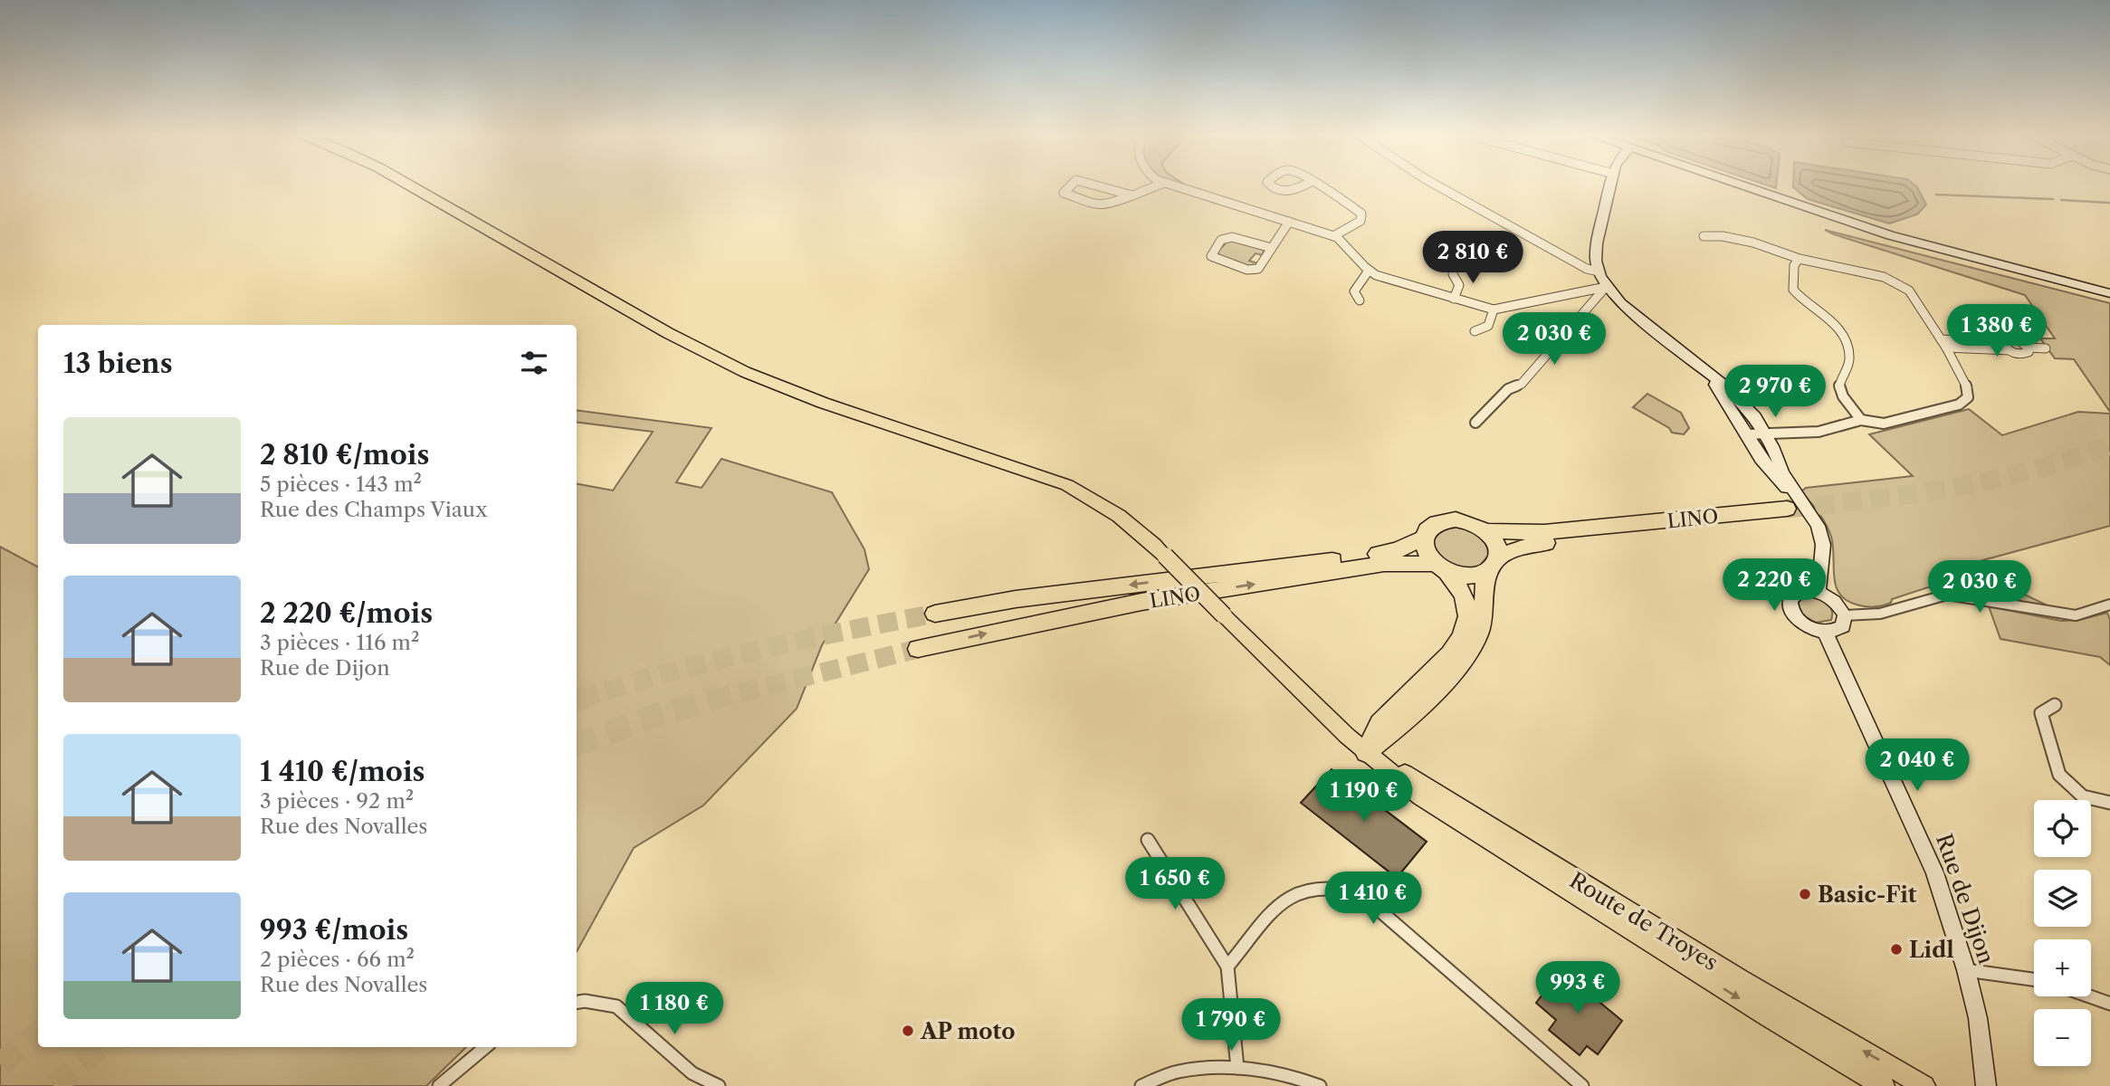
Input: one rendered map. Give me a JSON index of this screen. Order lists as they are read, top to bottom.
{
  "streets": {
    "highway": ["LINO"],
    "main road": ["Route de Troyes"],
    "street": ["Rue de Dijon"]
  },
  "places": ["Basic-Fit", "Lidl", "AP moto"],
  "page": {
    "price": [
      "2 810 €",
      "1 380 €",
      "2 030 €",
      "2 970 €",
      "2 220 €",
      "2 030 €",
      "2 040 €",
      "1 190 €",
      "1 650 €",
      "1 410 €",
      "993 €",
      "1 180 €",
      "1 790 €"
    ],
    "heading": "13 biens",
    "list": [
      {
        "name": "2 810 €/mois",
        "note": "5 pièces · 143 m² · Rue des Champs Viaux"
      },
      {
        "name": "2 220 €/mois",
        "note": "3 pièces · 116 m² · Rue de Dijon"
      },
      {
        "name": "1 410 €/mois",
        "note": "3 pièces · 92 m² · Rue des Novalles"
      },
      {
        "name": "993 €/mois",
        "note": "2 pièces · 66 m² · Rue des Novalles"
      }
    ],
    "map_buttons": ["+", "−"]
  }
}
